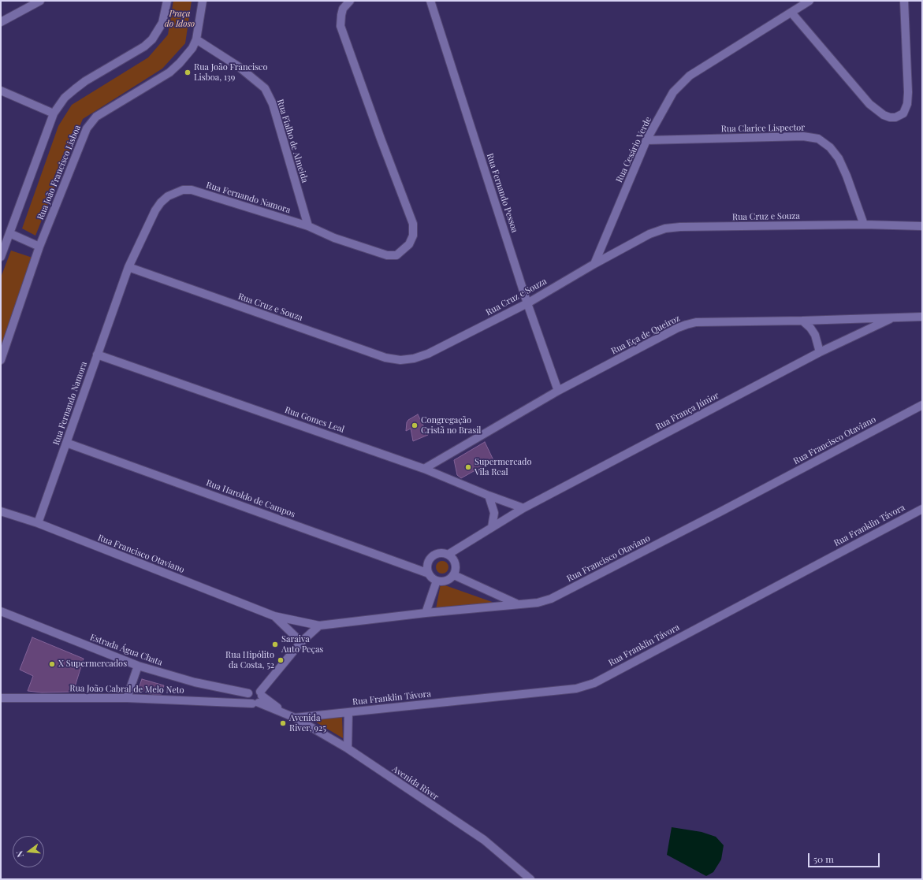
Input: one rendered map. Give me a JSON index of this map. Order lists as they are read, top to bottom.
{
  "streets": {
    "street": [
      "Rua Clarice Lispector",
      "Rua Fialho de Almeida",
      "Rua Cesário Verde",
      "Rua João Francisco Lisboa",
      "Rua Fernando Pessoa",
      "Rua Fernando Namora",
      "Rua Cruz e Souza",
      "Rua Eça de Queiroz",
      "Rua França Júnior",
      "Rua Gomes Leal",
      "Rua Francisco Otaviano",
      "Rua Haroldo de Campos",
      "Rua Franklin Távora",
      "Estrada Água Chata",
      "Rua João Cabral de Melo Neto",
      "Avenida River"
    ]
  },
  "crossings": [
    ["Rua Clarice Lispector", "Rua Cesário Verde"],
    ["Rua Clarice Lispector", "Rua Cruz e Souza"],
    ["Rua Fialho de Almeida", "Rua João Francisco Lisboa"],
    ["Rua Fialho de Almeida", "Rua Fernando Namora"],
    ["Rua Cesário Verde", "Rua Cruz e Souza"],
    ["Rua Fernando Pessoa", "Rua Cruz e Souza"],
    ["Rua Fernando Pessoa", "Rua Eça de Queiroz"],
    ["Rua Fernando Namora", "Rua Cruz e Souza"],
    ["Rua Fernando Namora", "Rua Gomes Leal"],
    ["Rua Fernando Namora", "Rua Francisco Otaviano"],
    ["Rua Fernando Namora", "Rua Haroldo de Campos"],
    ["Rua Eça de Queiroz", "Rua França Júnior"],
    ["Rua Eça de Queiroz", "Rua Gomes Leal"],
    ["Rua França Júnior", "Rua Gomes Leal"],
    ["Rua França Júnior", "Rua Haroldo de Campos"],
    ["Rua Franklin Távora", "Avenida River"],
    ["Estrada Água Chata", "Rua João Cabral de Melo Neto"],
    ["Estrada Água Chata", "Avenida River"],
    ["Rua João Cabral de Melo Neto", "Avenida River"]
  ],
  "parks": ["Praça do Idoso"],
  "places": [
    "Rua João Francisco Lisboa, 139",
    "Congregação Cristã no Brasil",
    "Supermercado Vila Real",
    "Saraiva Auto Peças",
    "Rua Hipólito da Costa, 52",
    "X Supermercados",
    "Avenida River, 925"
  ],
  "scale_bar": "50 m",
  "north": "left"
}
